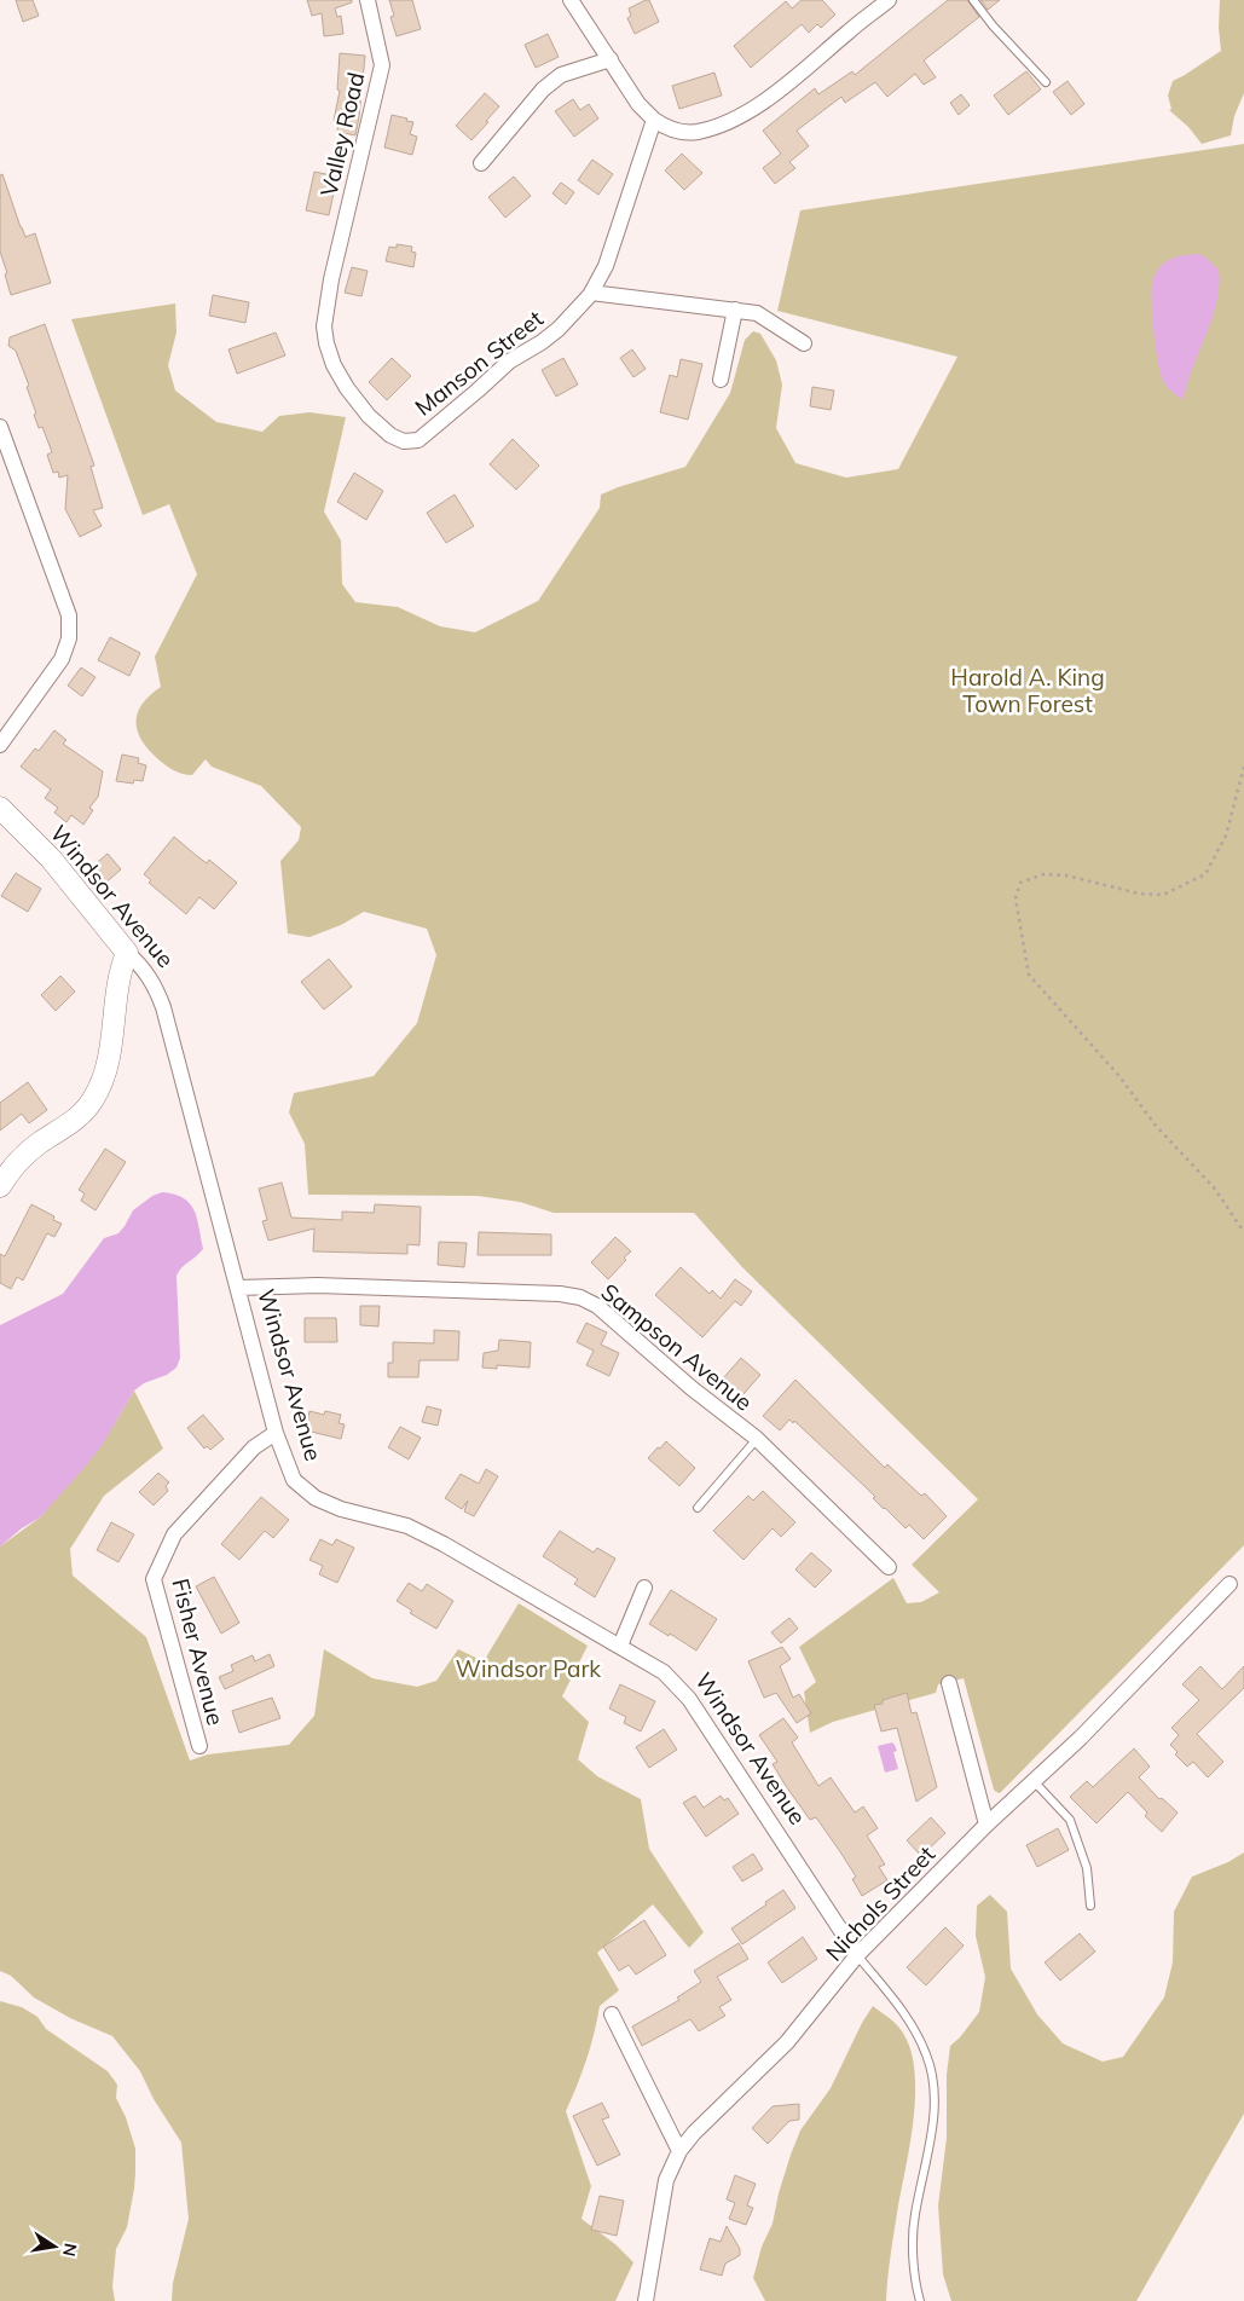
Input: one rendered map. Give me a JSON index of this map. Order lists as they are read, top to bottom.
{
  "streets": {
    "street": [
      "Valley Road",
      "Manson Street",
      "Windsor Avenue",
      "Sampson Avenue",
      "Fisher Avenue",
      "Nichols Street"
    ]
  },
  "crossings": [
    ["Valley Road", "Manson Street"],
    ["Windsor Avenue", "Sampson Avenue"],
    ["Windsor Avenue", "Fisher Avenue"],
    ["Windsor Avenue", "Nichols Street"]
  ],
  "parks": ["Harold A. King Town Forest", "Windsor Park"],
  "north": "right"
}
